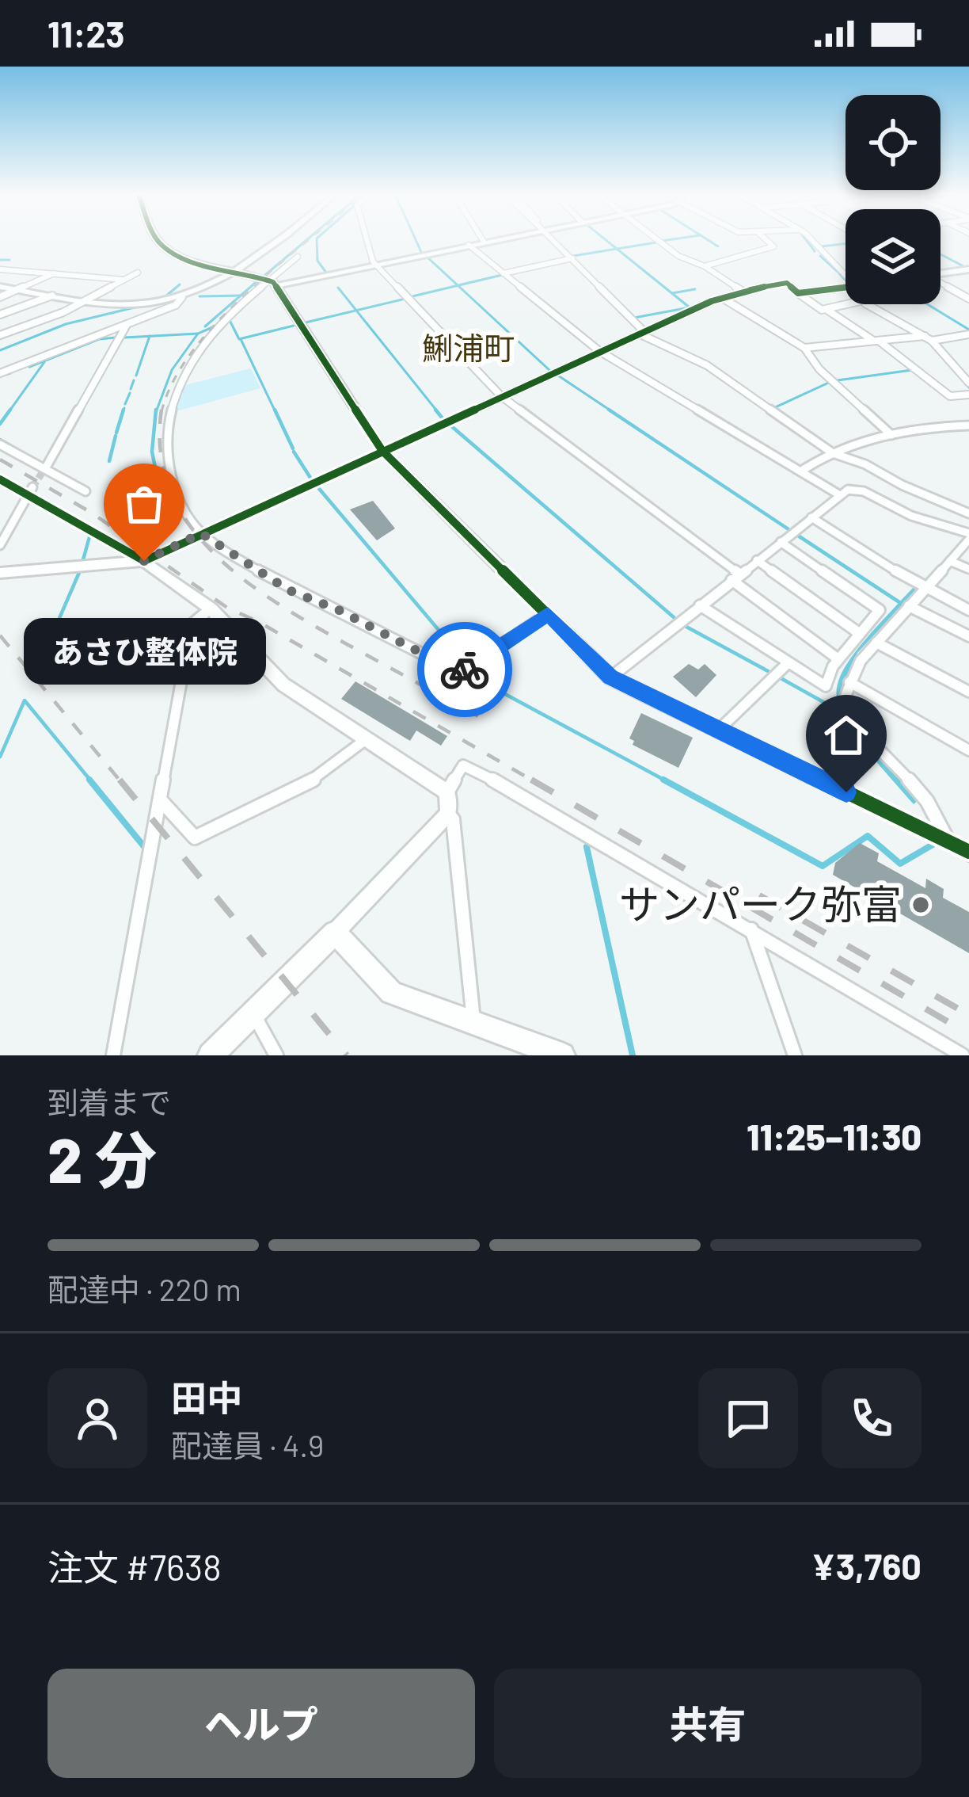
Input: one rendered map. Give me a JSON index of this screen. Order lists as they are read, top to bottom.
{
  "districts": ["鯏浦町"],
  "places": ["あさひ整体院", "サンパーク弥富"],
  "page": {
    "status": "11:23",
    "bubble": "あさひ整体院",
    "heading": ["2 分", "到着まで", "11:25–11:30"],
    "panel": [
      "田中",
      "配達員 · 4.9",
      "注文 #7638",
      "¥3,760"
    ],
    "bar": "配達中 · 220 m",
    "buttons": ["ヘルプ", "共有"]
  }
}
